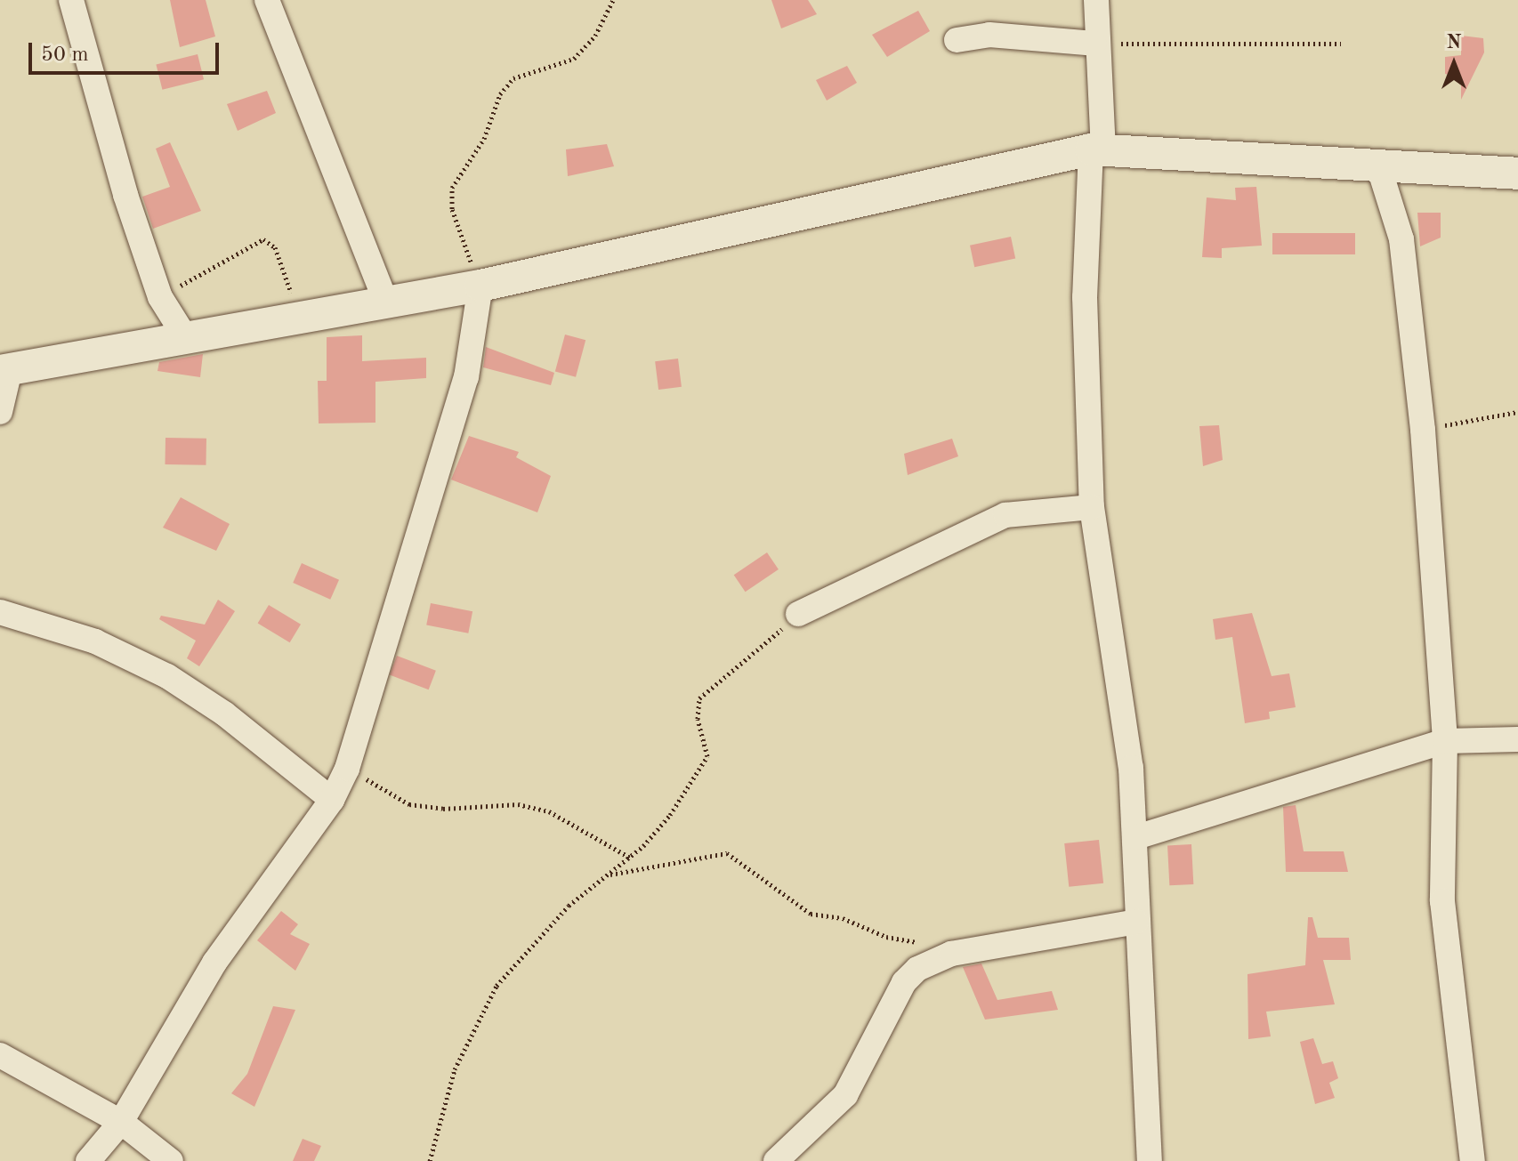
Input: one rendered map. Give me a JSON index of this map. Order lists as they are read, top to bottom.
{
  "scale_bar": "50 m",
  "north": "top"
}
